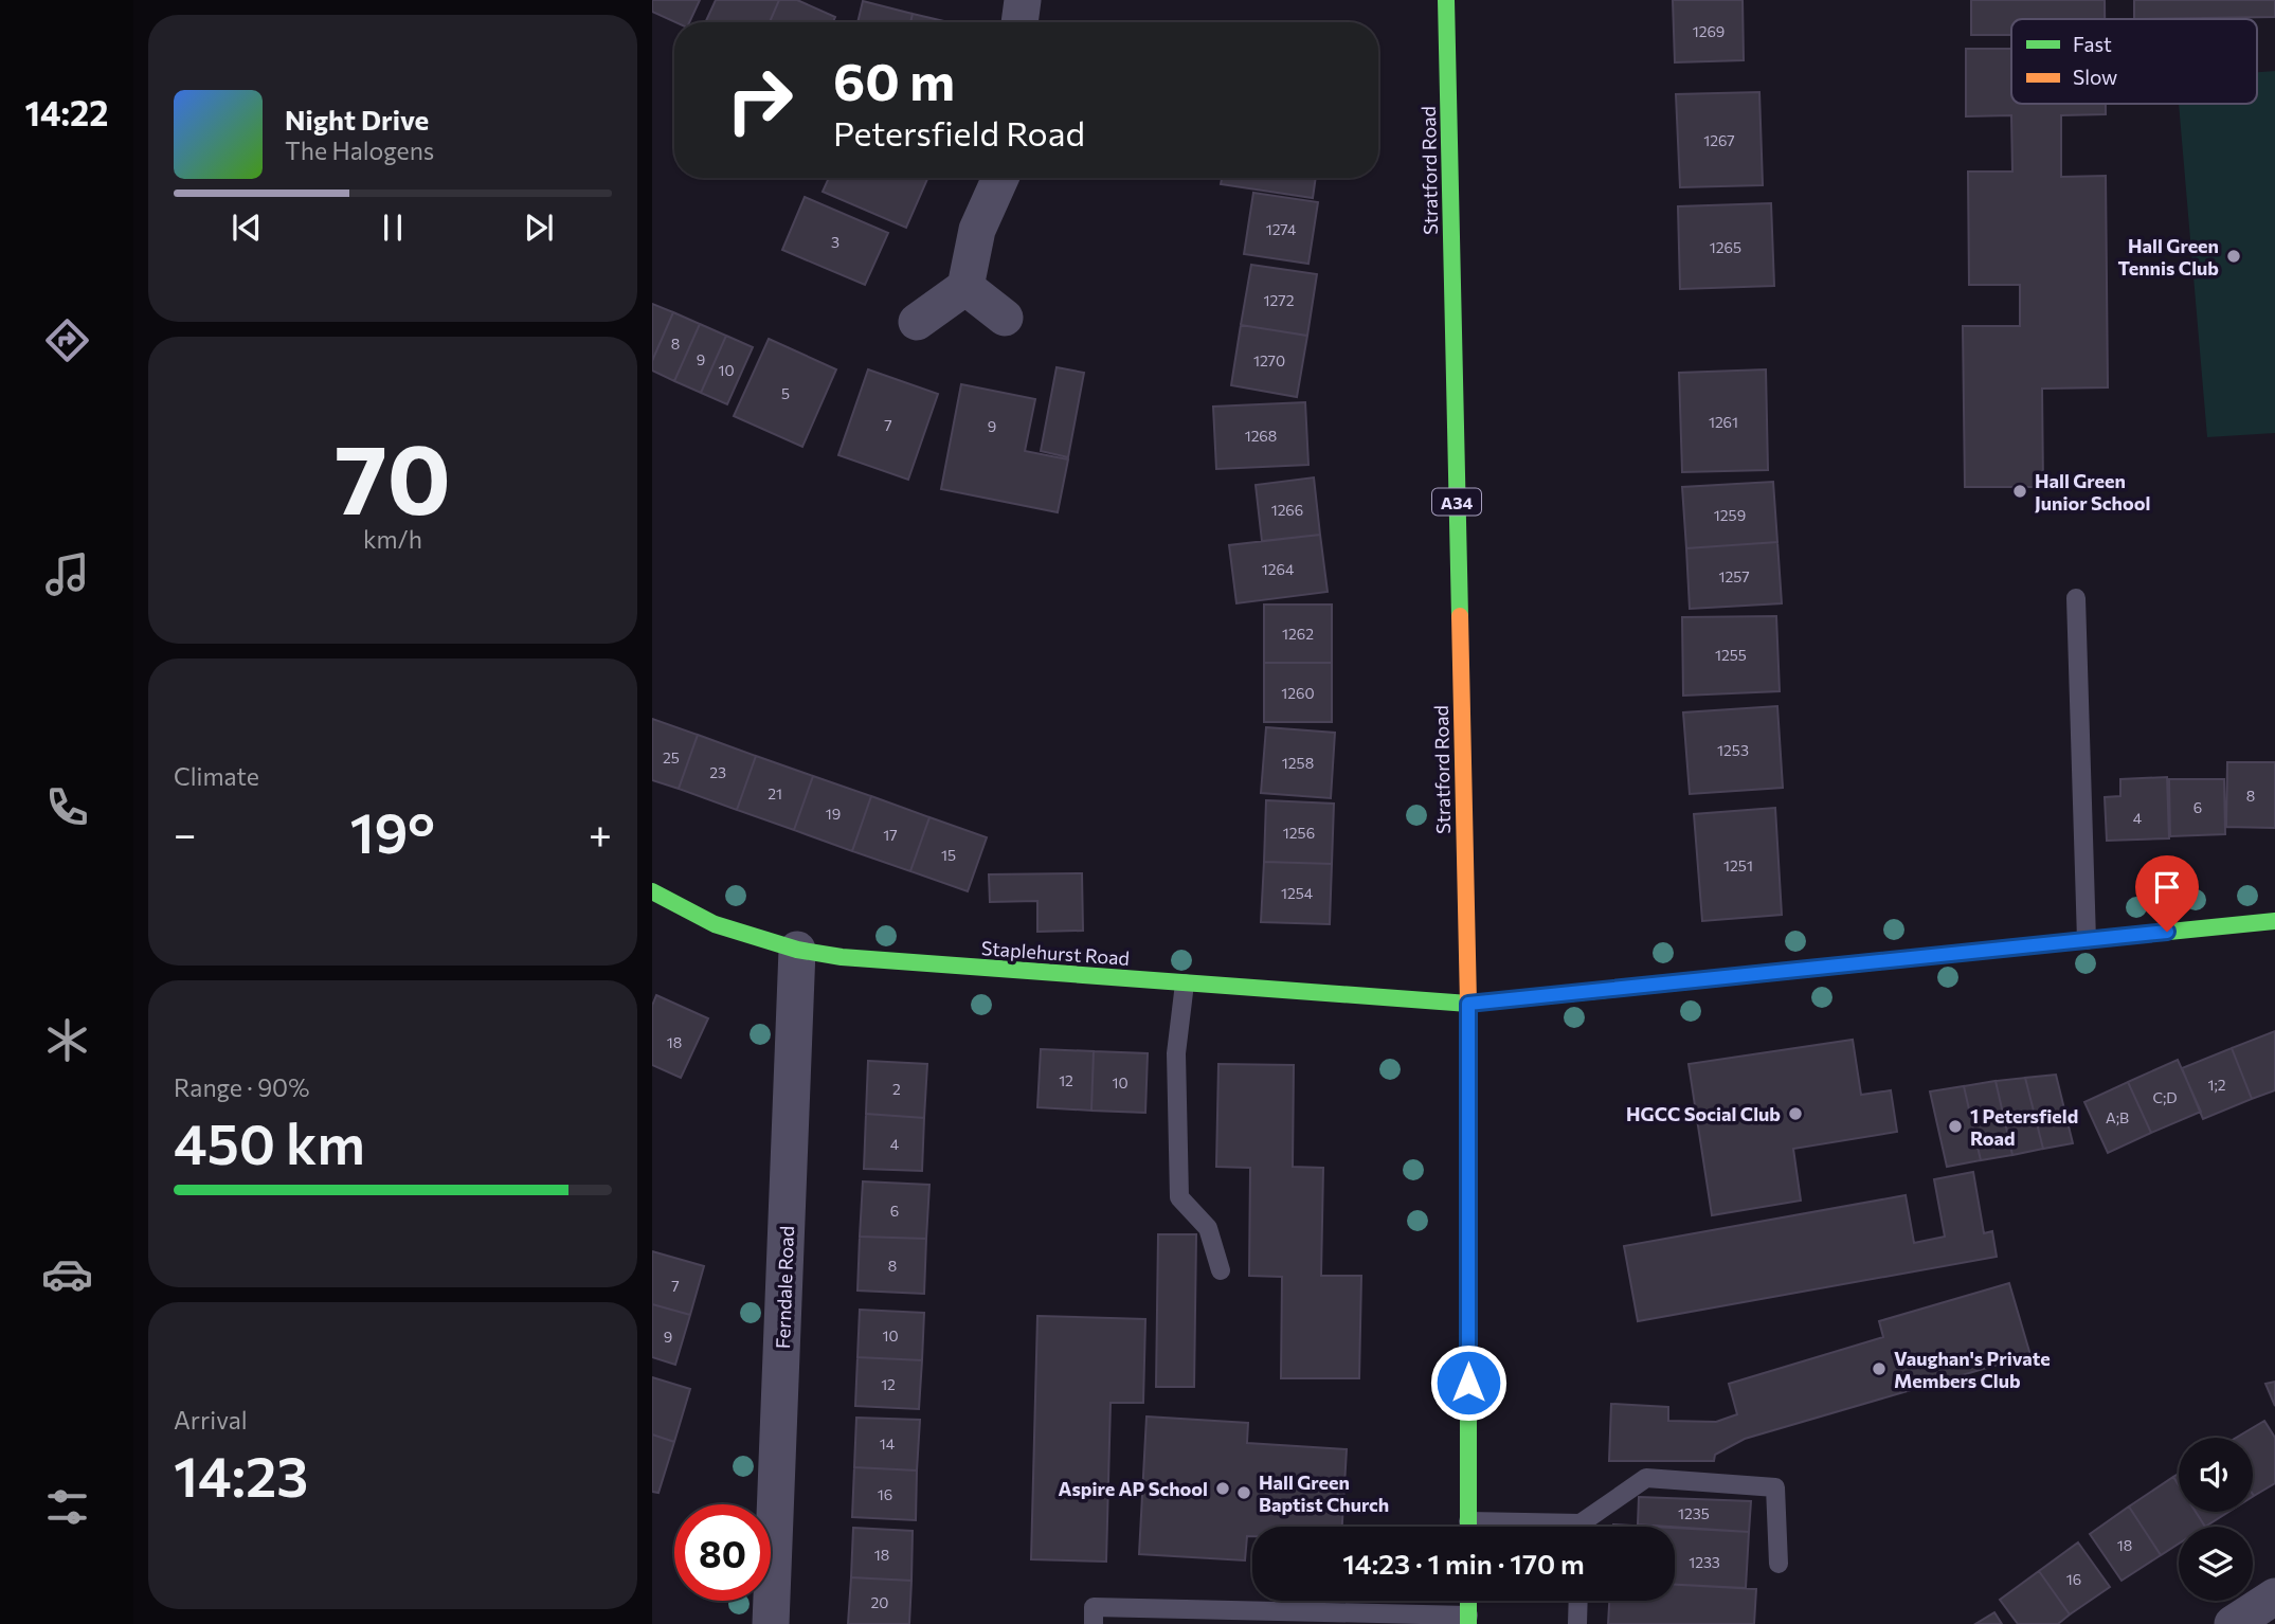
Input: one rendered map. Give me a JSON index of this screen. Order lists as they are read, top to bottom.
{
  "streets": {
    "main road": ["Stratford Road", "A34", "Staplehurst Road"],
    "street": ["Ferndale Road"]
  },
  "crossings": [
    ["Stratford Road", "Staplehurst Road"],
    ["Staplehurst Road", "Ferndale Road"]
  ],
  "places": [
    "Hall Green Tennis Club",
    "Hall Green Junior School",
    "HGCC Social Club",
    "1 Petersfield Road",
    "Vaughan's Private Members Club",
    "Aspire AP School",
    "Hall Green Baptist Church"
  ],
  "house_numbers": [
    "1269",
    "1267",
    "1274",
    "3",
    "1265",
    "1272",
    "8",
    "9",
    "1270",
    "10",
    "5",
    "1261",
    "7",
    "9",
    "1268",
    "1266",
    "1259",
    "1264",
    "1257",
    "1262",
    "1255",
    "1260",
    "1253",
    "25",
    "1258",
    "23",
    "21",
    "8",
    "6",
    "19",
    "4",
    "1256",
    "17",
    "15",
    "1251",
    "1254",
    "18",
    "12",
    "10",
    "1;2",
    "2",
    "C;D",
    "A;B",
    "4",
    "6",
    "8",
    "7",
    "10",
    "9",
    "12",
    "14",
    "16",
    "1235",
    "18",
    "18",
    "1233",
    "16",
    "20"
  ],
  "legend": ["Fast", "Slow"],
  "page": {
    "tabs": "14:22",
    "turn": ["60 m", "Petersfield Road"],
    "song": ["Night Drive", "The Halogens"],
    "tile": [
      ["70", "km/h"],
      "Climate",
      ["Range · 90%", "450 km"],
      ["Arrival", "14:23"]
    ],
    "heat": ["−", "19°", "+"],
    "limit": "80",
    "trip": "14:23 · 1 min · 170 m"
  }
}
